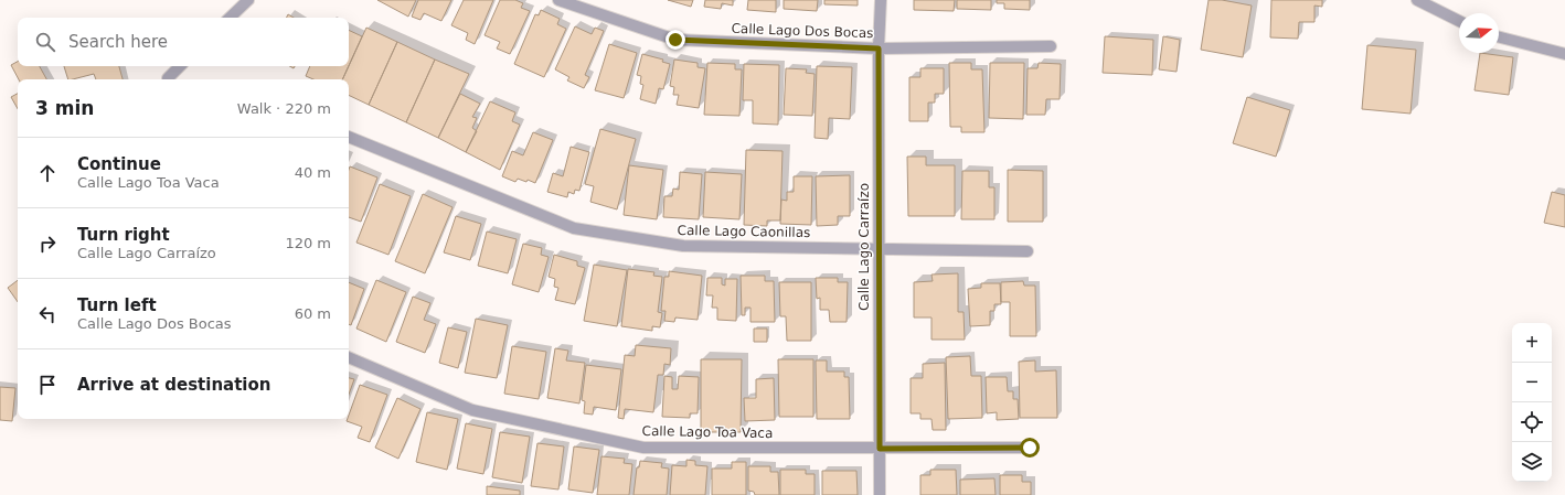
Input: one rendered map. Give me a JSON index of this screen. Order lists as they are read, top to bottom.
{
  "streets": {
    "street": [
      "Calle Lago Dos Bocas",
      "Calle Lago Caonillas",
      "Calle Lago Carraízo",
      "Calle Lago Toa Vaca"
    ]
  },
  "crossings": [
    ["Calle Lago Dos Bocas", "Calle Lago Carraízo"],
    ["Calle Lago Caonillas", "Calle Lago Carraízo"],
    ["Calle Lago Carraízo", "Calle Lago Toa Vaca"]
  ],
  "north": "right",
  "page": {
    "search": "Search here",
    "heading": ["3 min", "Walk · 220 m"],
    "list": [
      ["Continue", "Calle Lago Toa Vaca", "40 m"],
      ["Turn right", "Calle Lago Carraízo", "120 m"],
      ["Turn left", "Calle Lago Dos Bocas", "60 m"],
      "Arrive at destination"
    ],
    "map_buttons": ["+", "−"]
  }
}
